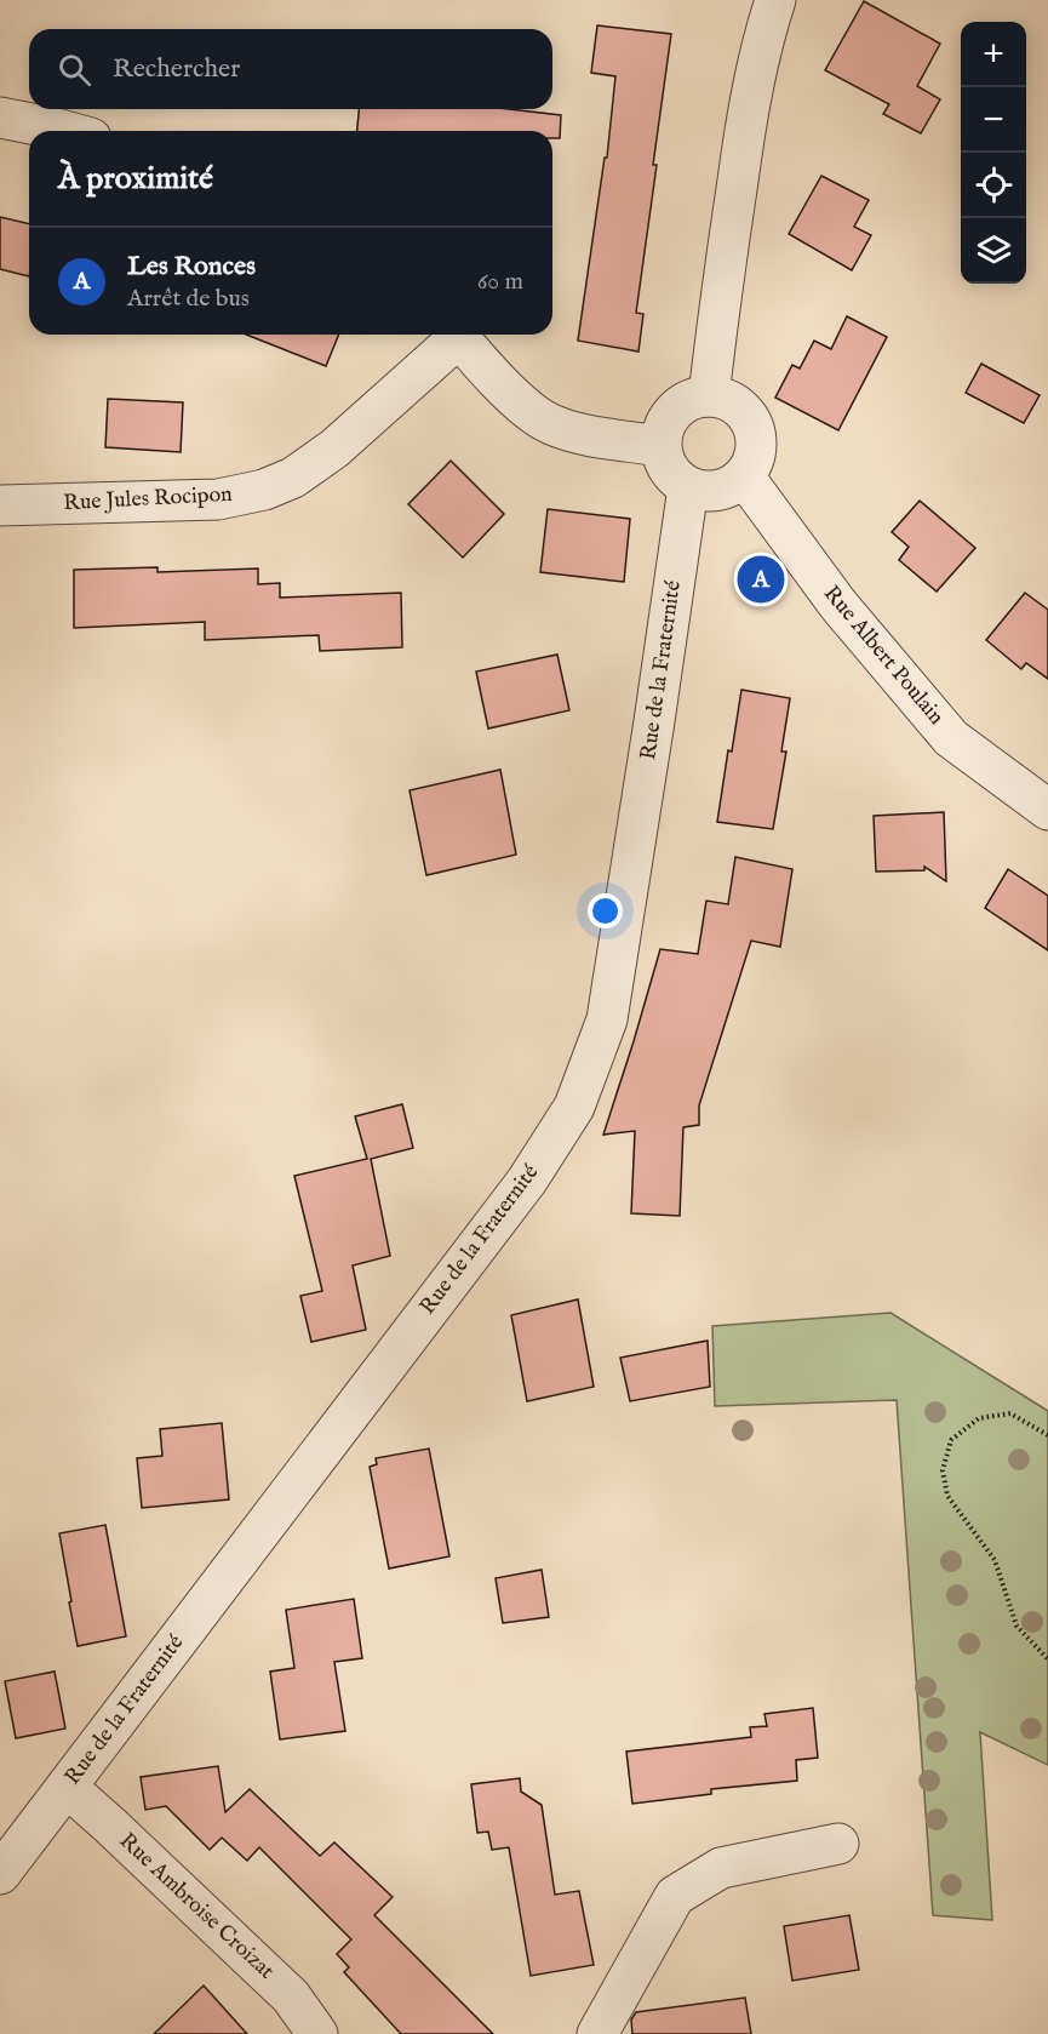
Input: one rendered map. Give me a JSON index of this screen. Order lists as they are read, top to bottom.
{
  "streets": {
    "street": [
      "Rue Jules Rocipon",
      "Rue Albert Poulain",
      "Rue de la Fraternité",
      "Rue Ambroise Croizat"
    ]
  },
  "crossings": [
    ["Rue Albert Poulain", "Rue de la Fraternité"],
    ["Rue de la Fraternité", "Rue Ambroise Croizat"]
  ],
  "page": {
    "map_buttons": ["+", "−"],
    "search": "Rechercher",
    "heading": "À proximité",
    "list": [
      {
        "mark": "A",
        "name": "Les Ronces",
        "note": "Arrêt de bus",
        "value": "60 m"
      }
    ],
    "pins": "A"
  }
}
